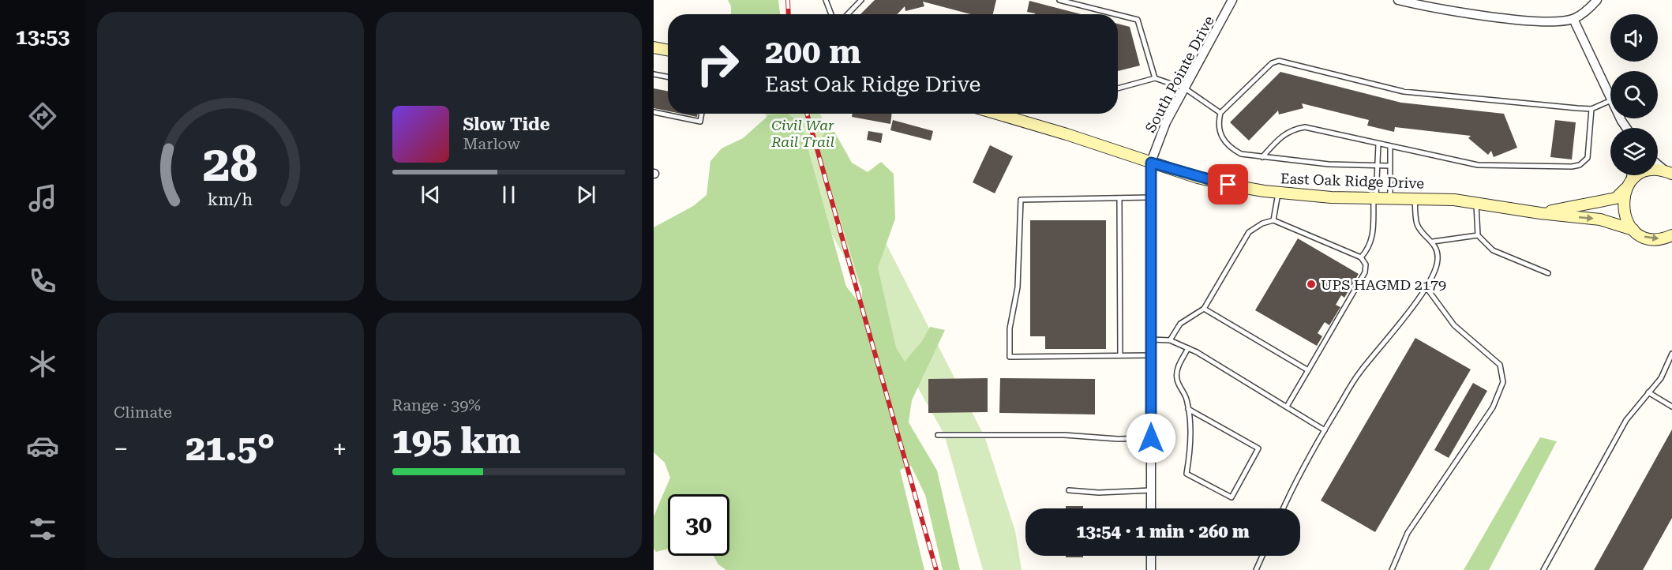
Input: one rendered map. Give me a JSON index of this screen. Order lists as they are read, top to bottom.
{
  "streets": {
    "main road": ["East Oak Ridge Drive"],
    "street": ["South Pointe Drive"]
  },
  "crossings": [
    ["South Pointe Drive", "East Oak Ridge Drive"]
  ],
  "parks": ["Civil War Rail Trail"],
  "places": ["UPS HAGMD 2179"],
  "page": {
    "tabs": "13:53",
    "turn": ["200 m", "East Oak Ridge Drive"],
    "song": ["Slow Tide", "Marlow"],
    "tile": [
      "Climate",
      ["Range · 39%", "195 km"]
    ],
    "heat": ["−", "21.5°", "+"],
    "limit": "30",
    "trip": "13:54 · 1 min · 260 m",
    "gauge": ["28", "km/h"]
  }
}
